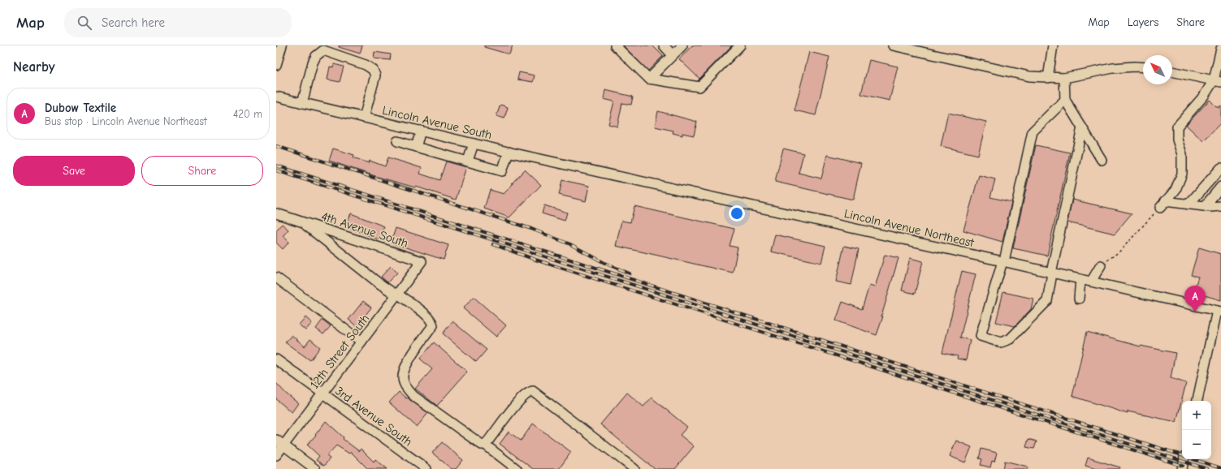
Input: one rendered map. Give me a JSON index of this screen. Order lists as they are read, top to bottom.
{
  "streets": {
    "street": [
      "Lincoln Avenue South",
      "Lincoln Avenue Northeast",
      "4th Avenue South",
      "12th Street South",
      "3rd Avenue South"
    ]
  },
  "crossings": [
    ["Lincoln Avenue South", "Lincoln Avenue Northeast"],
    ["4th Avenue South", "12th Street South"],
    ["12th Street South", "3rd Avenue South"]
  ],
  "north": "top left",
  "page": {
    "header": "Map",
    "search": "Search here",
    "nav": ["Map", "Layers", "Share"],
    "heading": "Nearby",
    "list": [
      {
        "mark": "A",
        "name": "Dubow Textile",
        "note": "Bus stop · Lincoln Avenue Northeast",
        "value": "420 m"
      }
    ],
    "buttons": ["Save", "Share"],
    "pins": "A",
    "map_buttons": ["+", "−"]
  }
}
